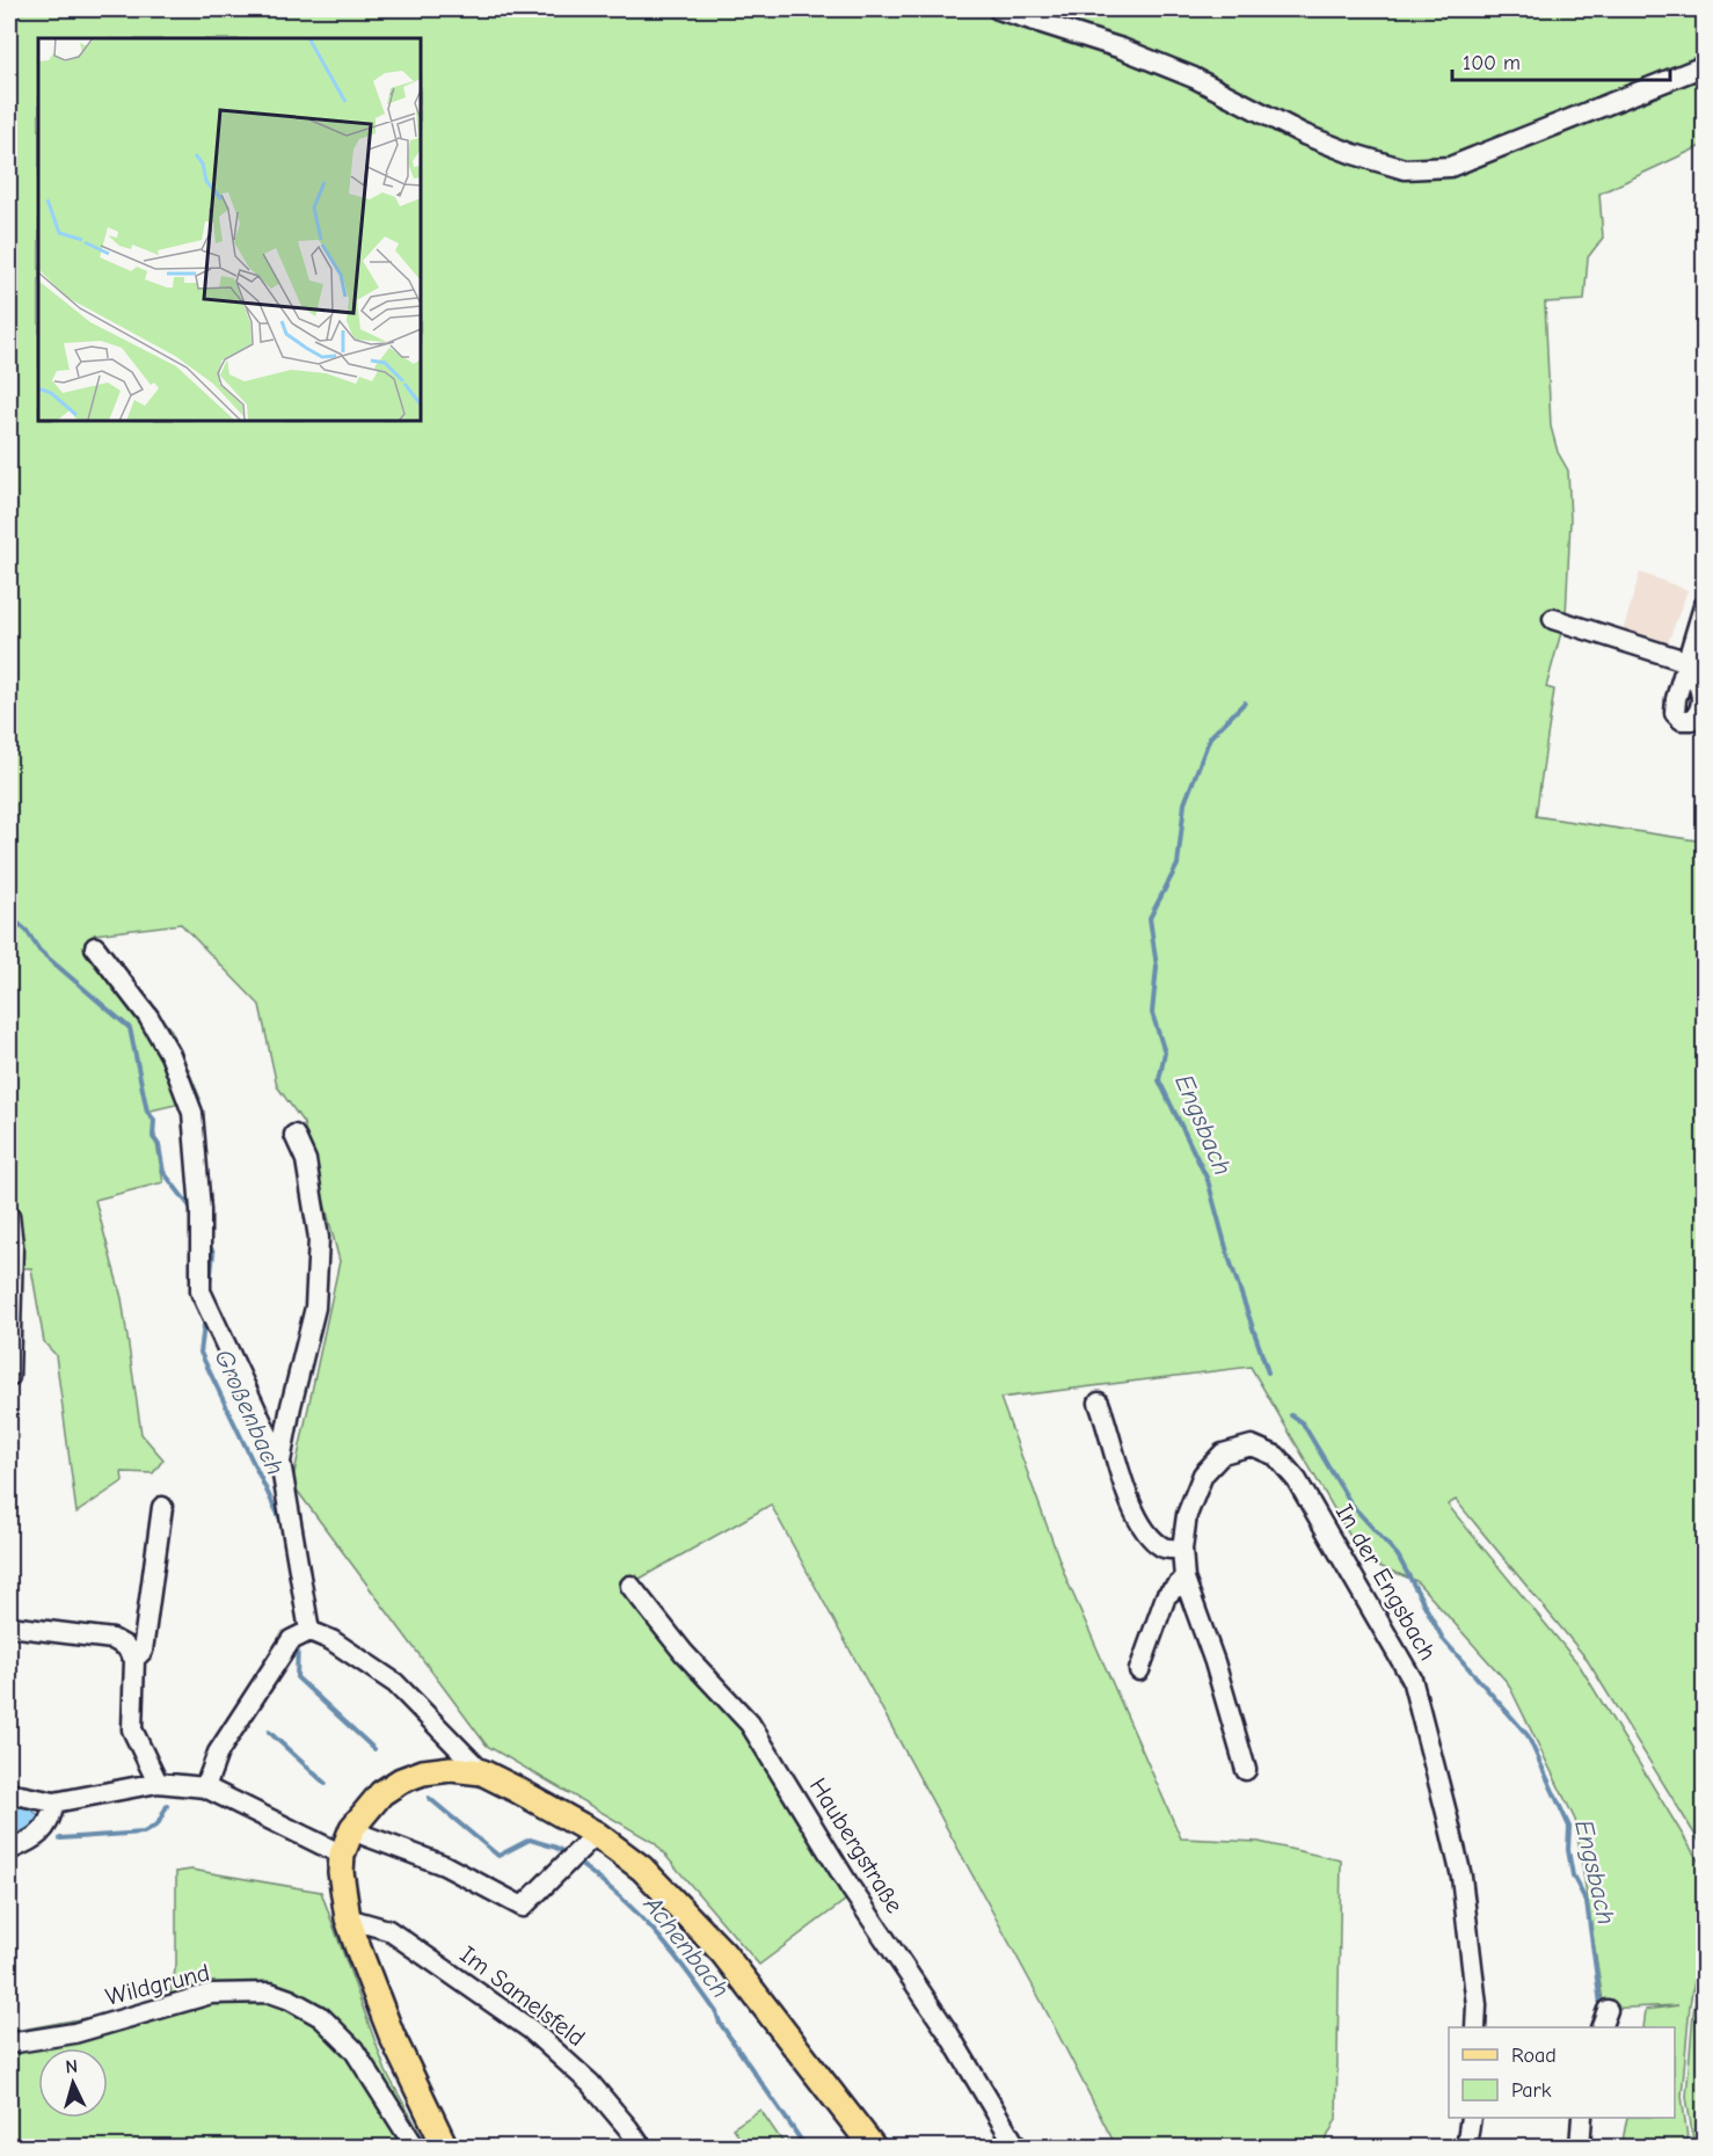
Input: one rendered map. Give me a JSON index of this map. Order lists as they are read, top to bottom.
{
  "streets": {
    "street": [
      "In der Engsbach",
      "Haubergstraße",
      "Wildgrund",
      "Im Samelsfeld"
    ]
  },
  "water": ["Engsbach", "Großenbach", "Achenbach"],
  "legend": ["Road", "Park"],
  "scale_bar": "100 m",
  "north": "top"
}
